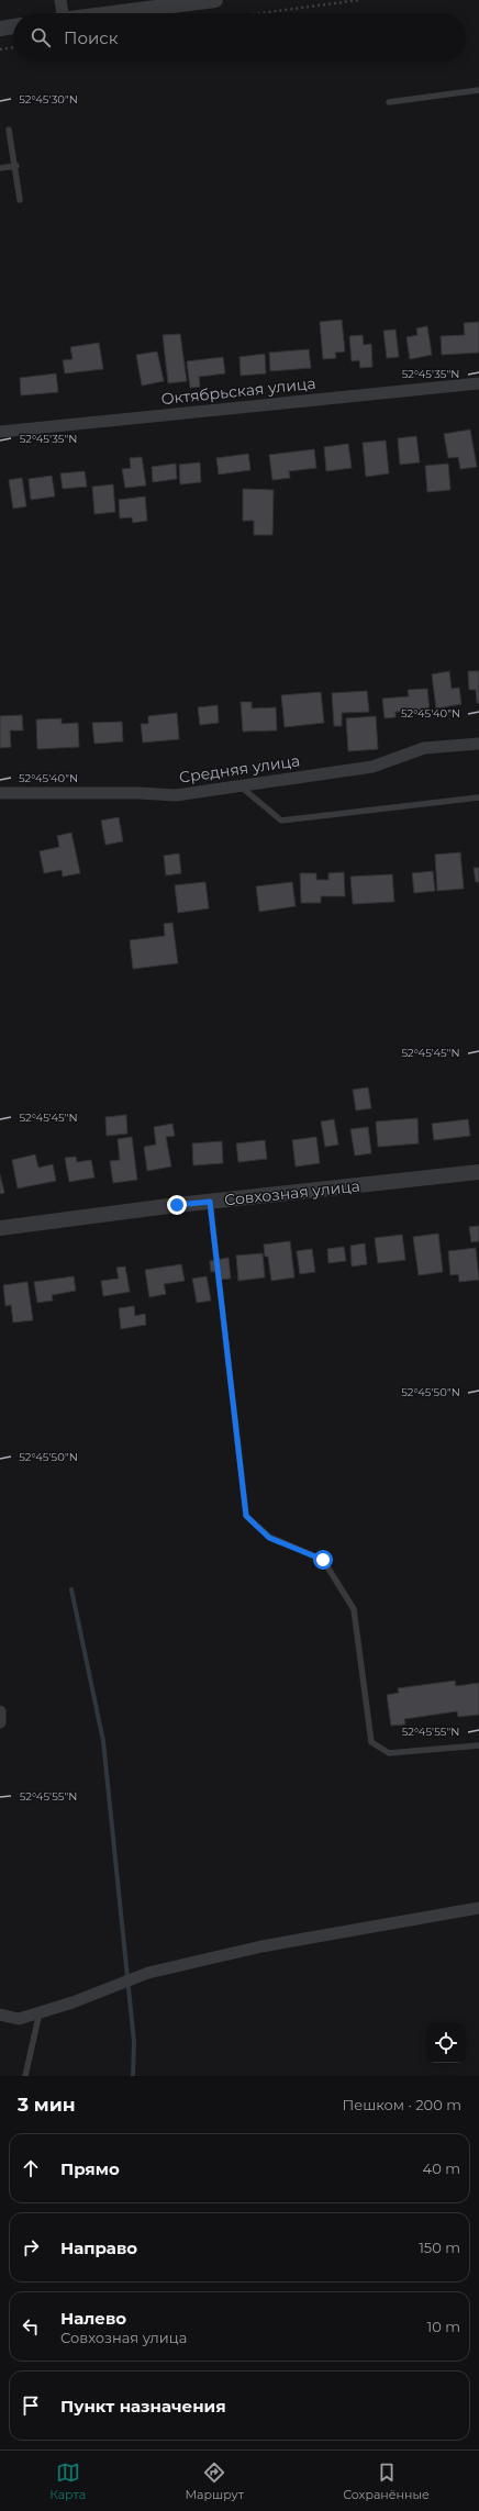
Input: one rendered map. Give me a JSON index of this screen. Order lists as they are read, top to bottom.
{
  "streets": {
    "street": ["Октябрьская улица", "Средняя улица", "Совхозная улица"]
  },
  "page": {
    "search": "Поиск",
    "heading": ["3 мин", "Пешком · 200 m"],
    "list": [
      ["Прямо", "40 m"],
      ["Направо", "150 m"],
      ["Налево", "Совхозная улица", "10 m"],
      "Пункт назначения"
    ],
    "nav": ["Карта", "Маршрут", "Сохранённые"]
  },
  "coordinates": [
    "52°45'30\"N",
    "52°45'35\"N",
    "52°45'40\"N",
    "52°45'45\"N",
    "52°45'50\"N",
    "52°45'55\"N"
  ]
}
